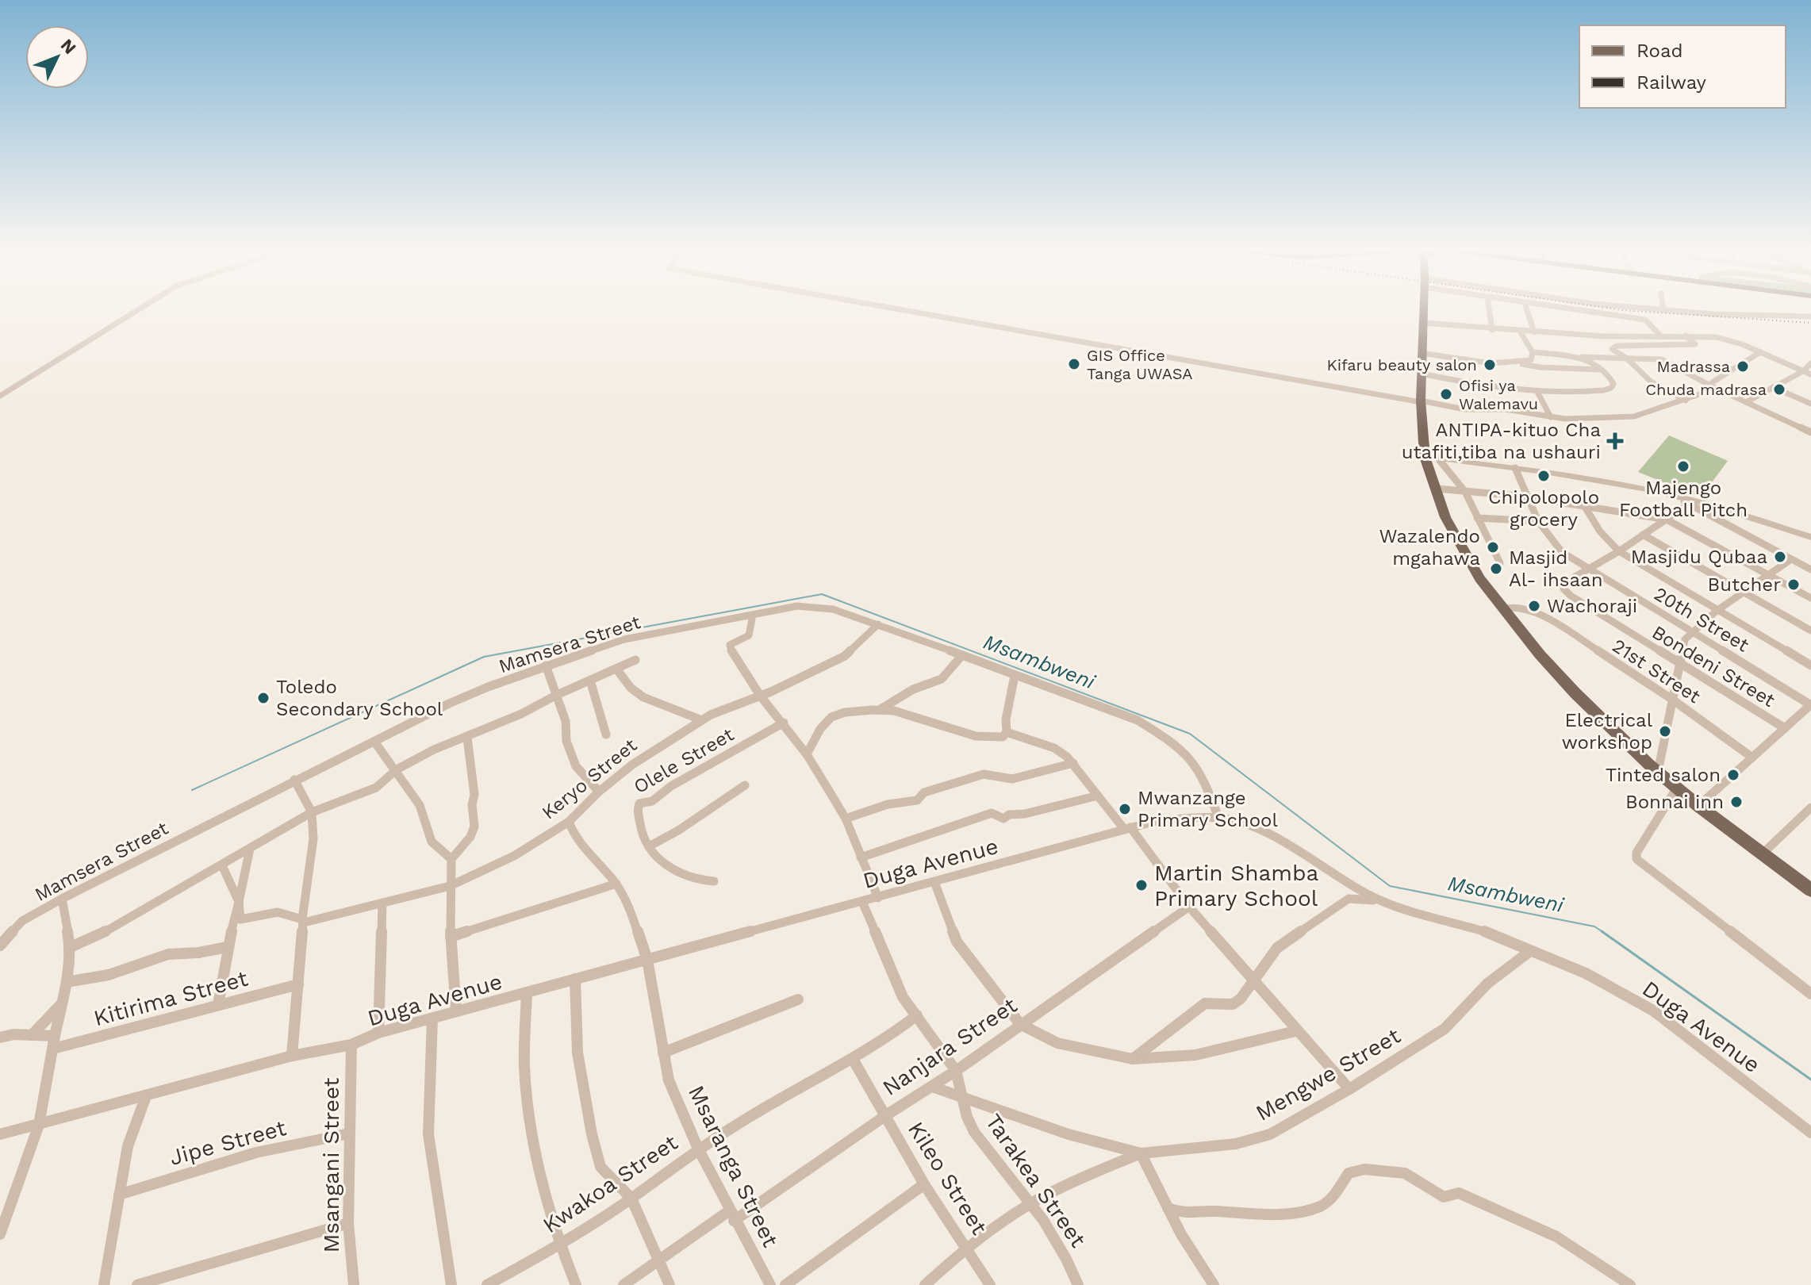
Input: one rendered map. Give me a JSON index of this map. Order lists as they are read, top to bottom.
{
  "streets": {
    "street": [
      "20th Street",
      "Mamsera Street",
      "Bondeni Street",
      "21st Street",
      "Olele Street",
      "Keryo Street",
      "Duga Avenue",
      "Kitirima Street",
      "Nanjara Street",
      "Mengwe Street",
      "Jipe Street",
      "Msangani Street",
      "Msaranga Street",
      "Kileo Street",
      "Tarakea Street",
      "Kwakoa Street"
    ]
  },
  "crossings": [
    ["20th Street", "Bondeni Street"],
    ["Mamsera Street", "Keryo Street"],
    ["Mamsera Street", "Duga Avenue"],
    ["Keryo Street", "Msaranga Street"],
    ["Duga Avenue", "Mengwe Street"],
    ["Duga Avenue", "Msangani Street"],
    ["Duga Avenue", "Msaranga Street"],
    ["Nanjara Street", "Mengwe Street"],
    ["Nanjara Street", "Msaranga Street"],
    ["Nanjara Street", "Kileo Street"],
    ["Nanjara Street", "Tarakea Street"],
    ["Mengwe Street", "Tarakea Street"],
    ["Jipe Street", "Msangani Street"],
    ["Msaranga Street", "Kwakoa Street"],
    ["Kileo Street", "Kwakoa Street"]
  ],
  "water": ["Msambweni"],
  "places": {
    "other": [
      "GIS Office Tanga UWASA",
      "Kifaru beauty salon",
      "Madrassa",
      "Chuda madrasa",
      "Ofisi ya Walemavu",
      "Majengo Football Pitch",
      "Chipolopolo grocery",
      "Wazalendo mgahawa",
      "Masjidu Qubaa",
      "Masjid Al- ihsaan",
      "Butcher",
      "Wachoraji",
      "Toledo Secondary School",
      "Electrical workshop",
      "Tinted salon",
      "Bonnai inn",
      "Mwanzange Primary School",
      "Martin Shamba Primary School"
    ],
    "health": ["ANTIPA-kituo Cha utafiti,tiba na ushauri"]
  },
  "legend": ["Road", "Railway"],
  "north": "top right"
}
